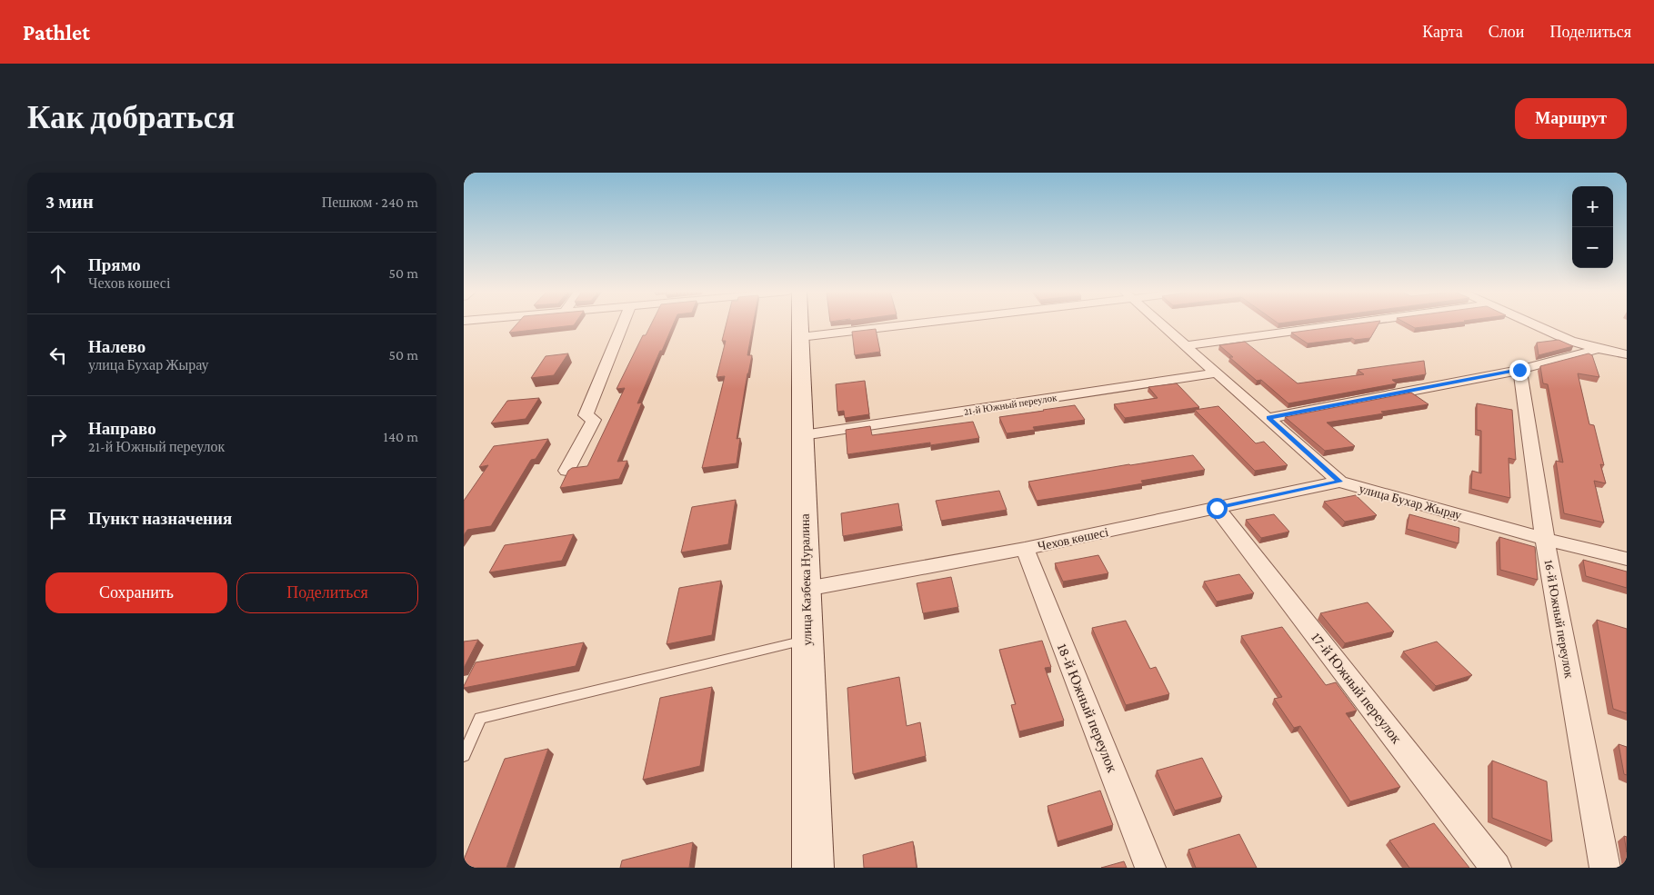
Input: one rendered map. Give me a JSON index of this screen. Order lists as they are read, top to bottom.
{
  "streets": {
    "street": [
      "21-й Южный переулок",
      "улица Бухар Жырау",
      "Чехов көшесі",
      "улица Казбека Нуралина",
      "16-й Южный переулок",
      "17-й Южный переулок",
      "18-й Южный переулок"
    ]
  },
  "crossings": [
    ["21-й Южный переулок", "улица Бухар Жырау"],
    ["21-й Южный переулок", "улица Казбека Нуралина"],
    ["улица Бухар Жырау", "Чехов көшесі"],
    ["улица Бухар Жырау", "16-й Южный переулок"],
    ["Чехов көшесі", "улица Казбека Нуралина"],
    ["Чехов көшесі", "17-й Южный переулок"],
    ["Чехов көшесі", "18-й Южный переулок"]
  ],
  "page": {
    "header": "Pathlet",
    "nav": ["Карта", "Слои", "Поделиться"],
    "buttons": [
      "Маршрут",
      ["Сохранить", "Поделиться"]
    ],
    "title": "Как добраться",
    "heading": ["3 мин", "Пешком · 240 m"],
    "map_buttons": ["+", "−"],
    "list": [
      ["Прямо", "Чехов көшесі", "50 m"],
      ["Налево", "улица Бухар Жырау", "50 m"],
      ["Направо", "21-й Южный переулок", "140 m"],
      "Пункт назначения"
    ]
  }
}
